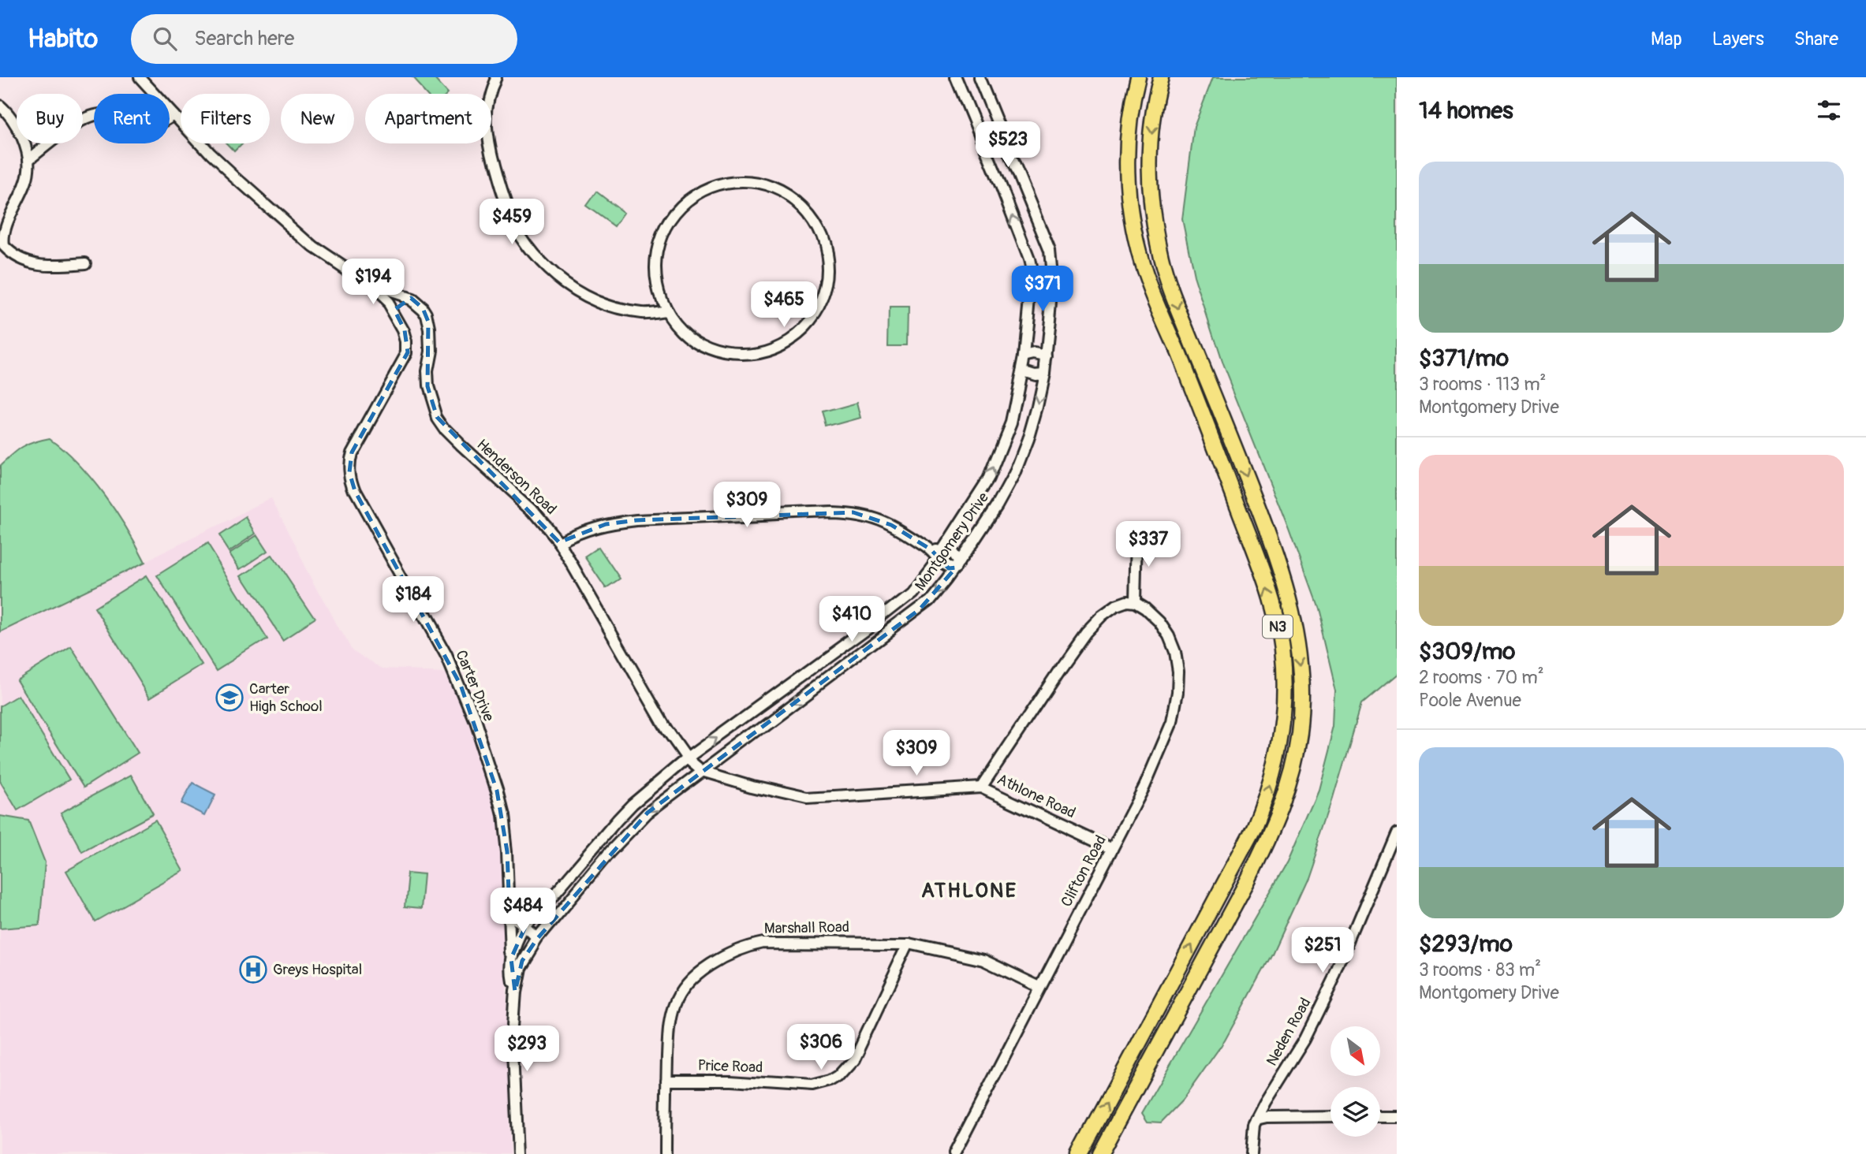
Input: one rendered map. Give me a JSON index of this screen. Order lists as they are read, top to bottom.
{
  "streets": {
    "highway": ["N3"],
    "street": [
      "Henderson Road",
      "Montgomery Drive",
      "Carter Drive",
      "Athlone Road",
      "Clifton Road",
      "Marshall Road",
      "Neden Road",
      "Price Road"
    ]
  },
  "crossings": [
    ["Henderson Road", "Montgomery Drive"],
    ["Henderson Road", "Athlone Road"],
    ["Montgomery Drive", "Carter Drive"],
    ["Montgomery Drive", "Athlone Road"],
    ["Athlone Road", "Clifton Road"],
    ["Clifton Road", "Marshall Road"],
    ["Marshall Road", "Price Road"]
  ],
  "districts": ["ATHLONE"],
  "places": {
    "school or university": ["Carter High School"],
    "hospital": ["Greys Hospital"]
  },
  "north": "bottom right",
  "page": {
    "header": "Habito",
    "search": "Search here",
    "nav": ["Map", "Layers", "Share"],
    "heading": "14 homes",
    "chip": [
      "Buy",
      "Rent",
      "Filters",
      "New",
      "Apartment"
    ],
    "price": [
      "$523",
      "$459",
      "$194",
      "$371",
      "$465",
      "$309",
      "$337",
      "$184",
      "$410",
      "$309",
      "$484",
      "$251",
      "$306",
      "$293"
    ],
    "list": [
      {
        "name": "$371/mo",
        "note": "3 rooms · 113 m² · Montgomery Drive"
      },
      {
        "name": "$309/mo",
        "note": "2 rooms · 70 m² · Poole Avenue"
      },
      {
        "name": "$293/mo",
        "note": "3 rooms · 83 m² · Montgomery Drive"
      }
    ]
  }
}
